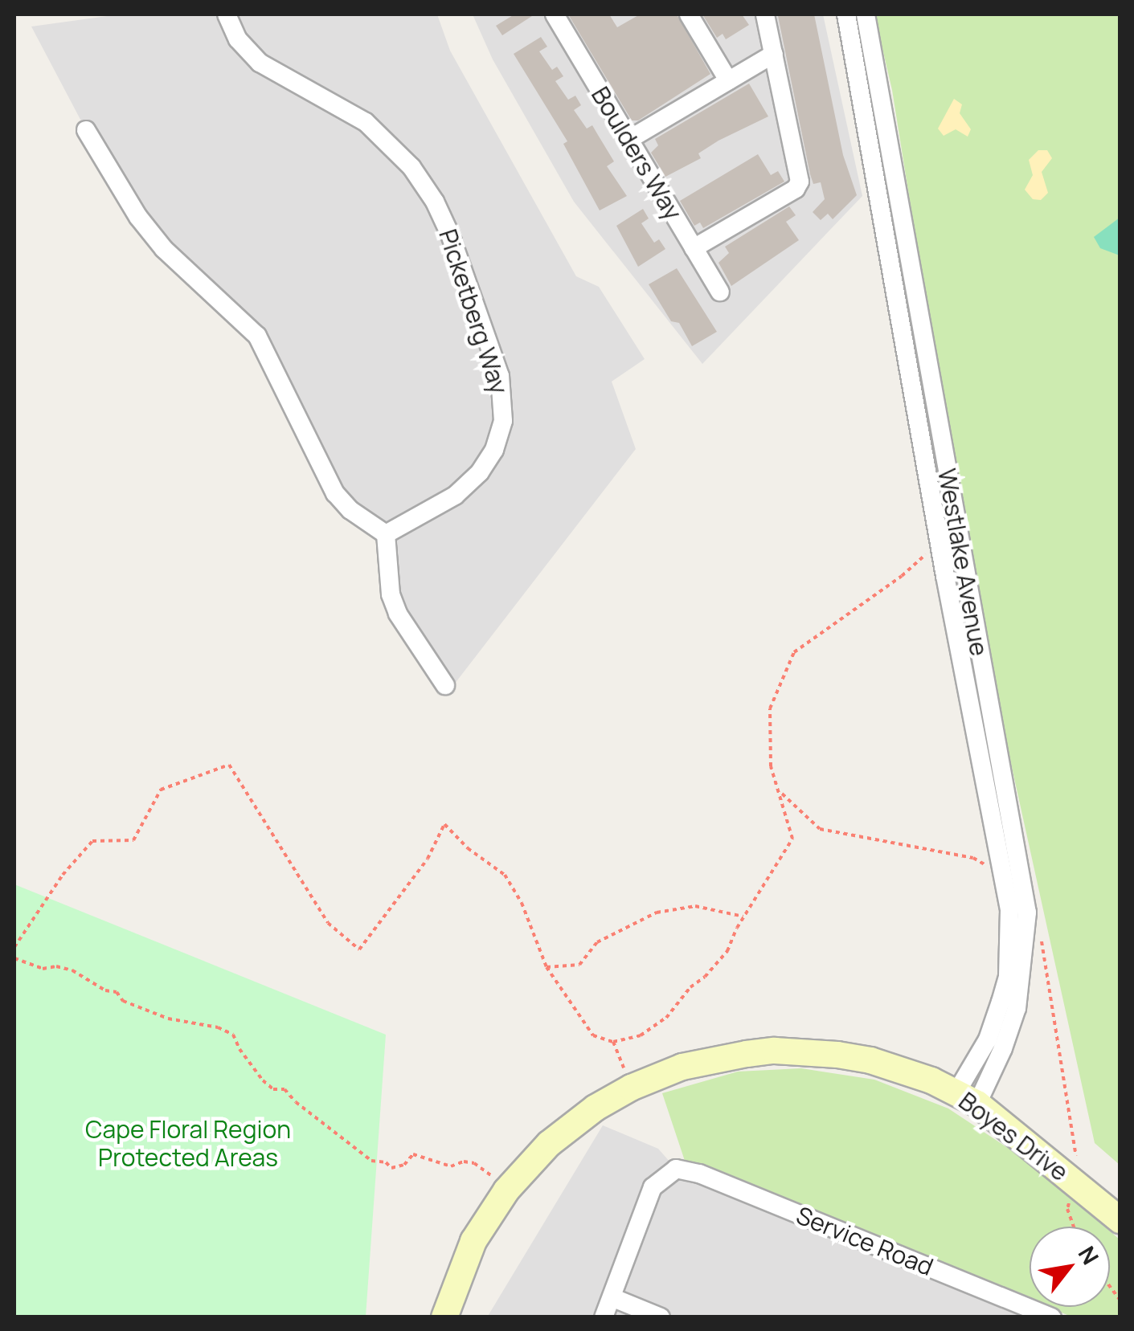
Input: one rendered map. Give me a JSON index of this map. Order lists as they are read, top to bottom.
{
  "streets": {
    "main road": ["Boyes Drive"],
    "street": [
      "Boulders Way",
      "Picketberg Way",
      "Westlake Avenue",
      "Service Road"
    ]
  },
  "crossings": [
    ["Westlake Avenue", "Boyes Drive"]
  ],
  "parks": ["Cape Floral Region Protected Areas"],
  "north": "top right"
}
